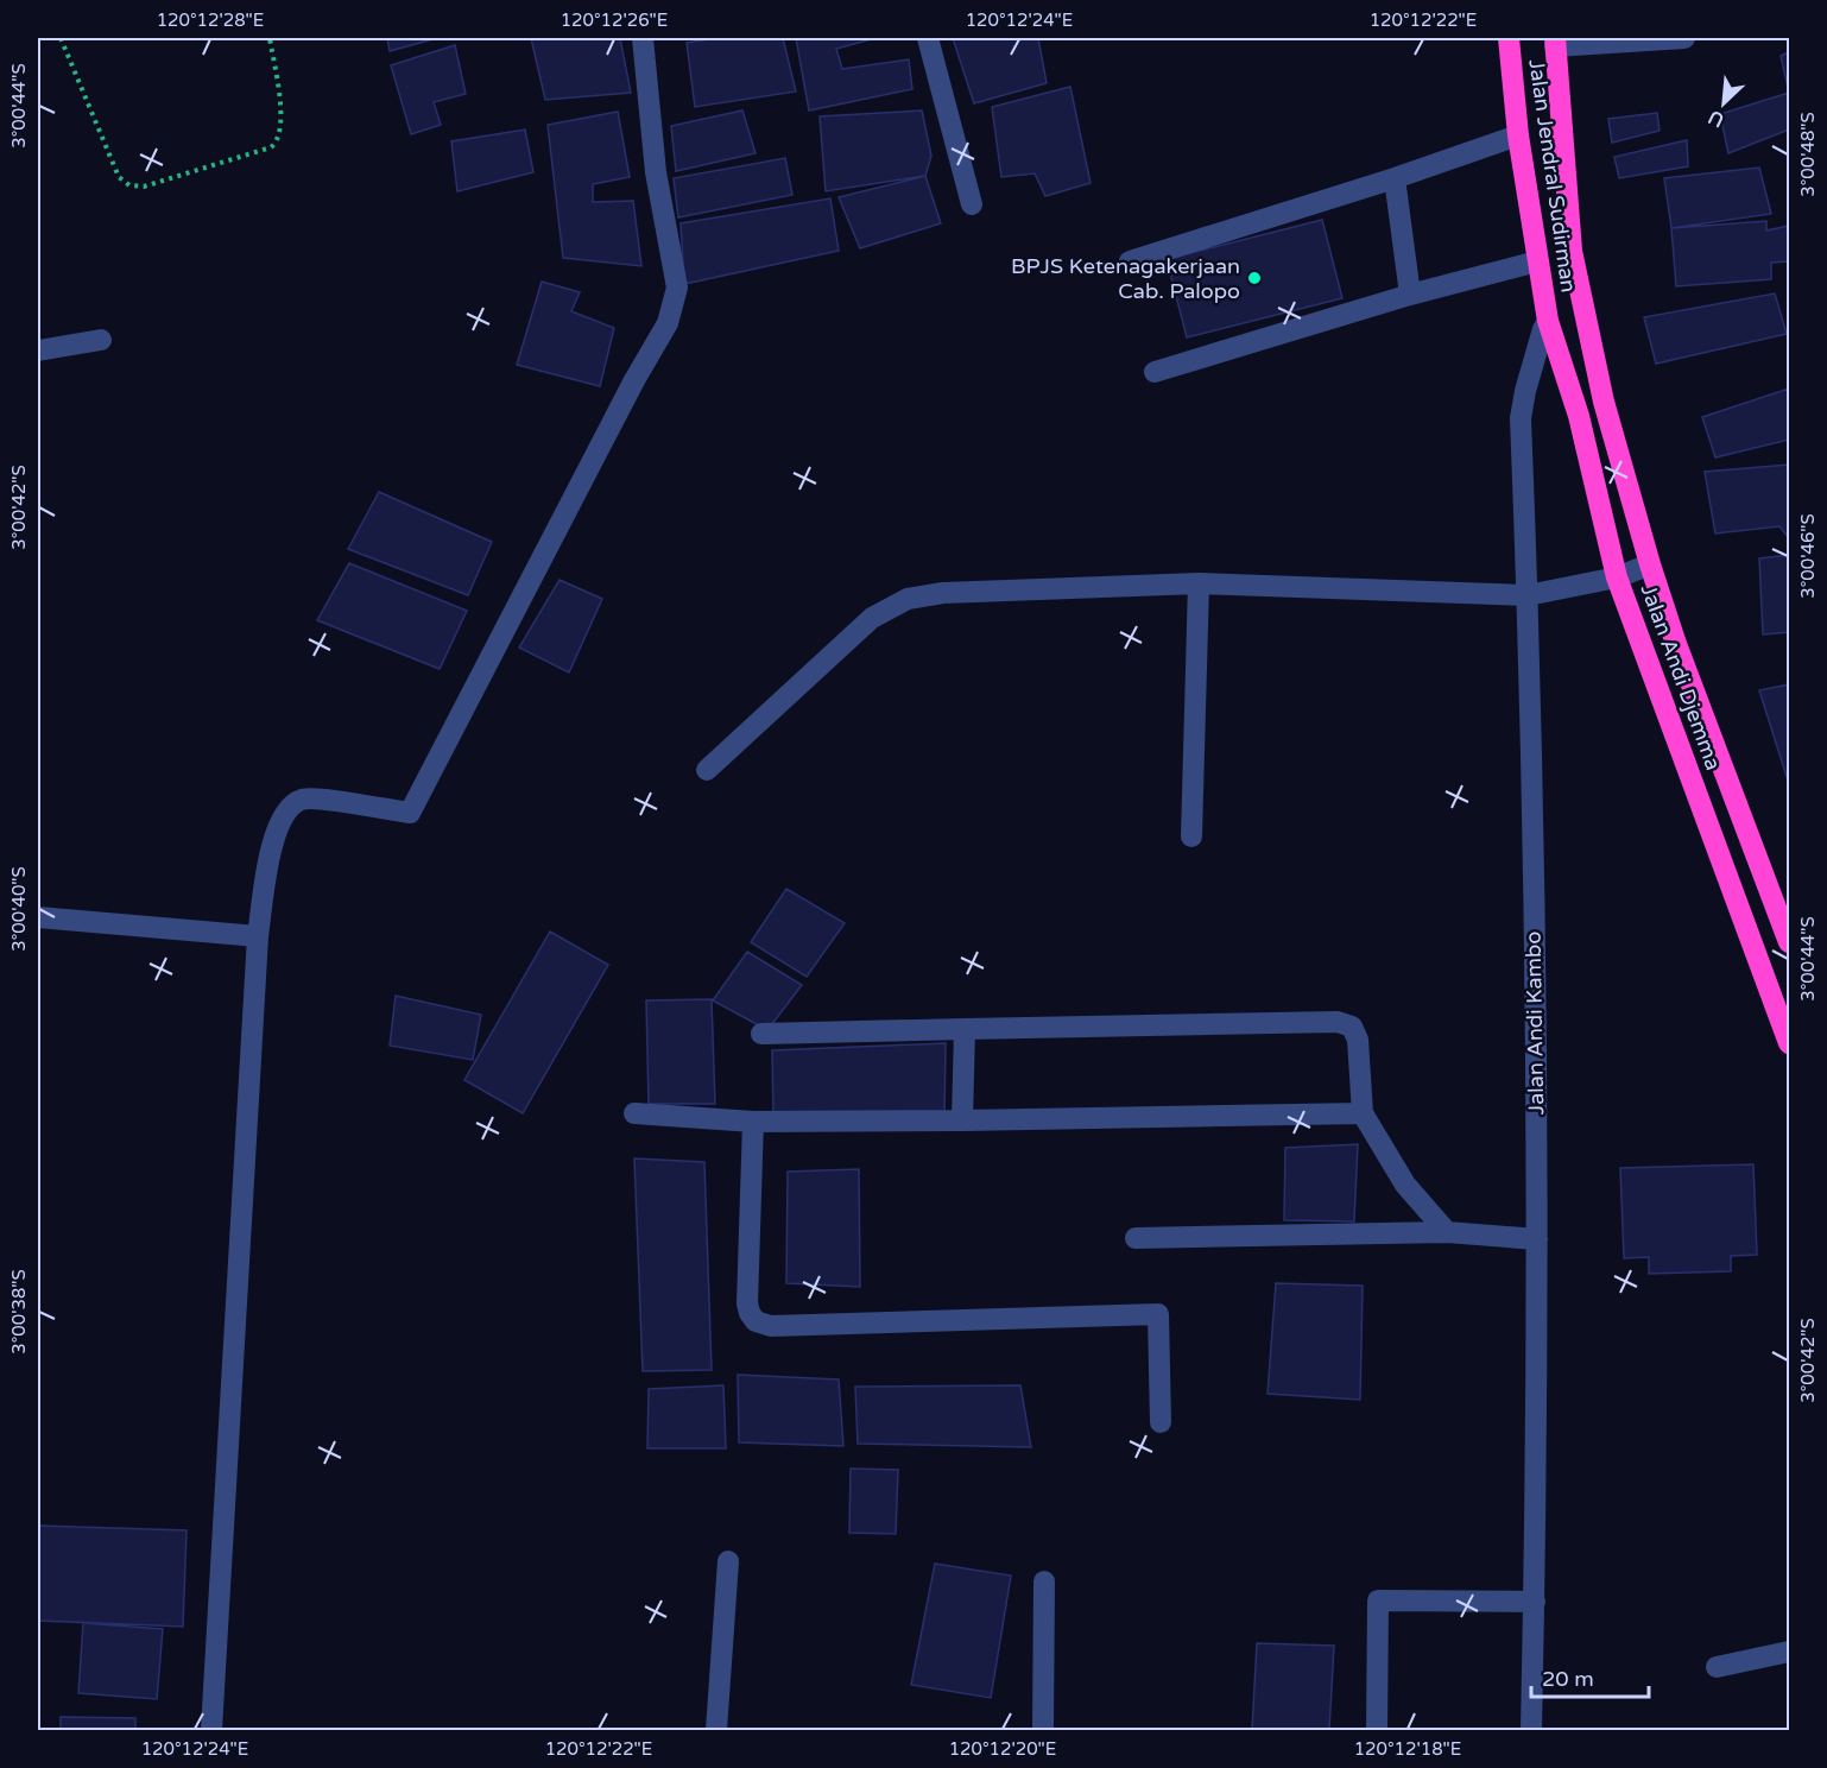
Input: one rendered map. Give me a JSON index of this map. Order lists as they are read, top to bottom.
{
  "streets": {
    "highway": ["Jalan Jendral Sudirman", "Jalan Andi Djemma"],
    "street": ["Jalan Andi Kambo"]
  },
  "crossings": [
    ["Jalan Jendral Sudirman", "Jalan Andi Djemma"],
    ["Jalan Jendral Sudirman", "Jalan Andi Kambo"],
    ["Jalan Andi Djemma", "Jalan Andi Kambo"]
  ],
  "places": ["BPJS Ketenagakerjaan Cab. Palopo"],
  "scale_bar": "20 m",
  "north": "bottom left",
  "coordinates": [
    "120°12'28\"E",
    "120°12'26\"E",
    "120°12'24\"E",
    "120°12'22\"E",
    "3°00'44\"S",
    "3°00'48\"S",
    "3°00'42\"S",
    "3°00'46\"S",
    "3°00'40\"S",
    "3°00'38\"S",
    "120°12'20\"E",
    "120°12'18\"E"
  ]
}
